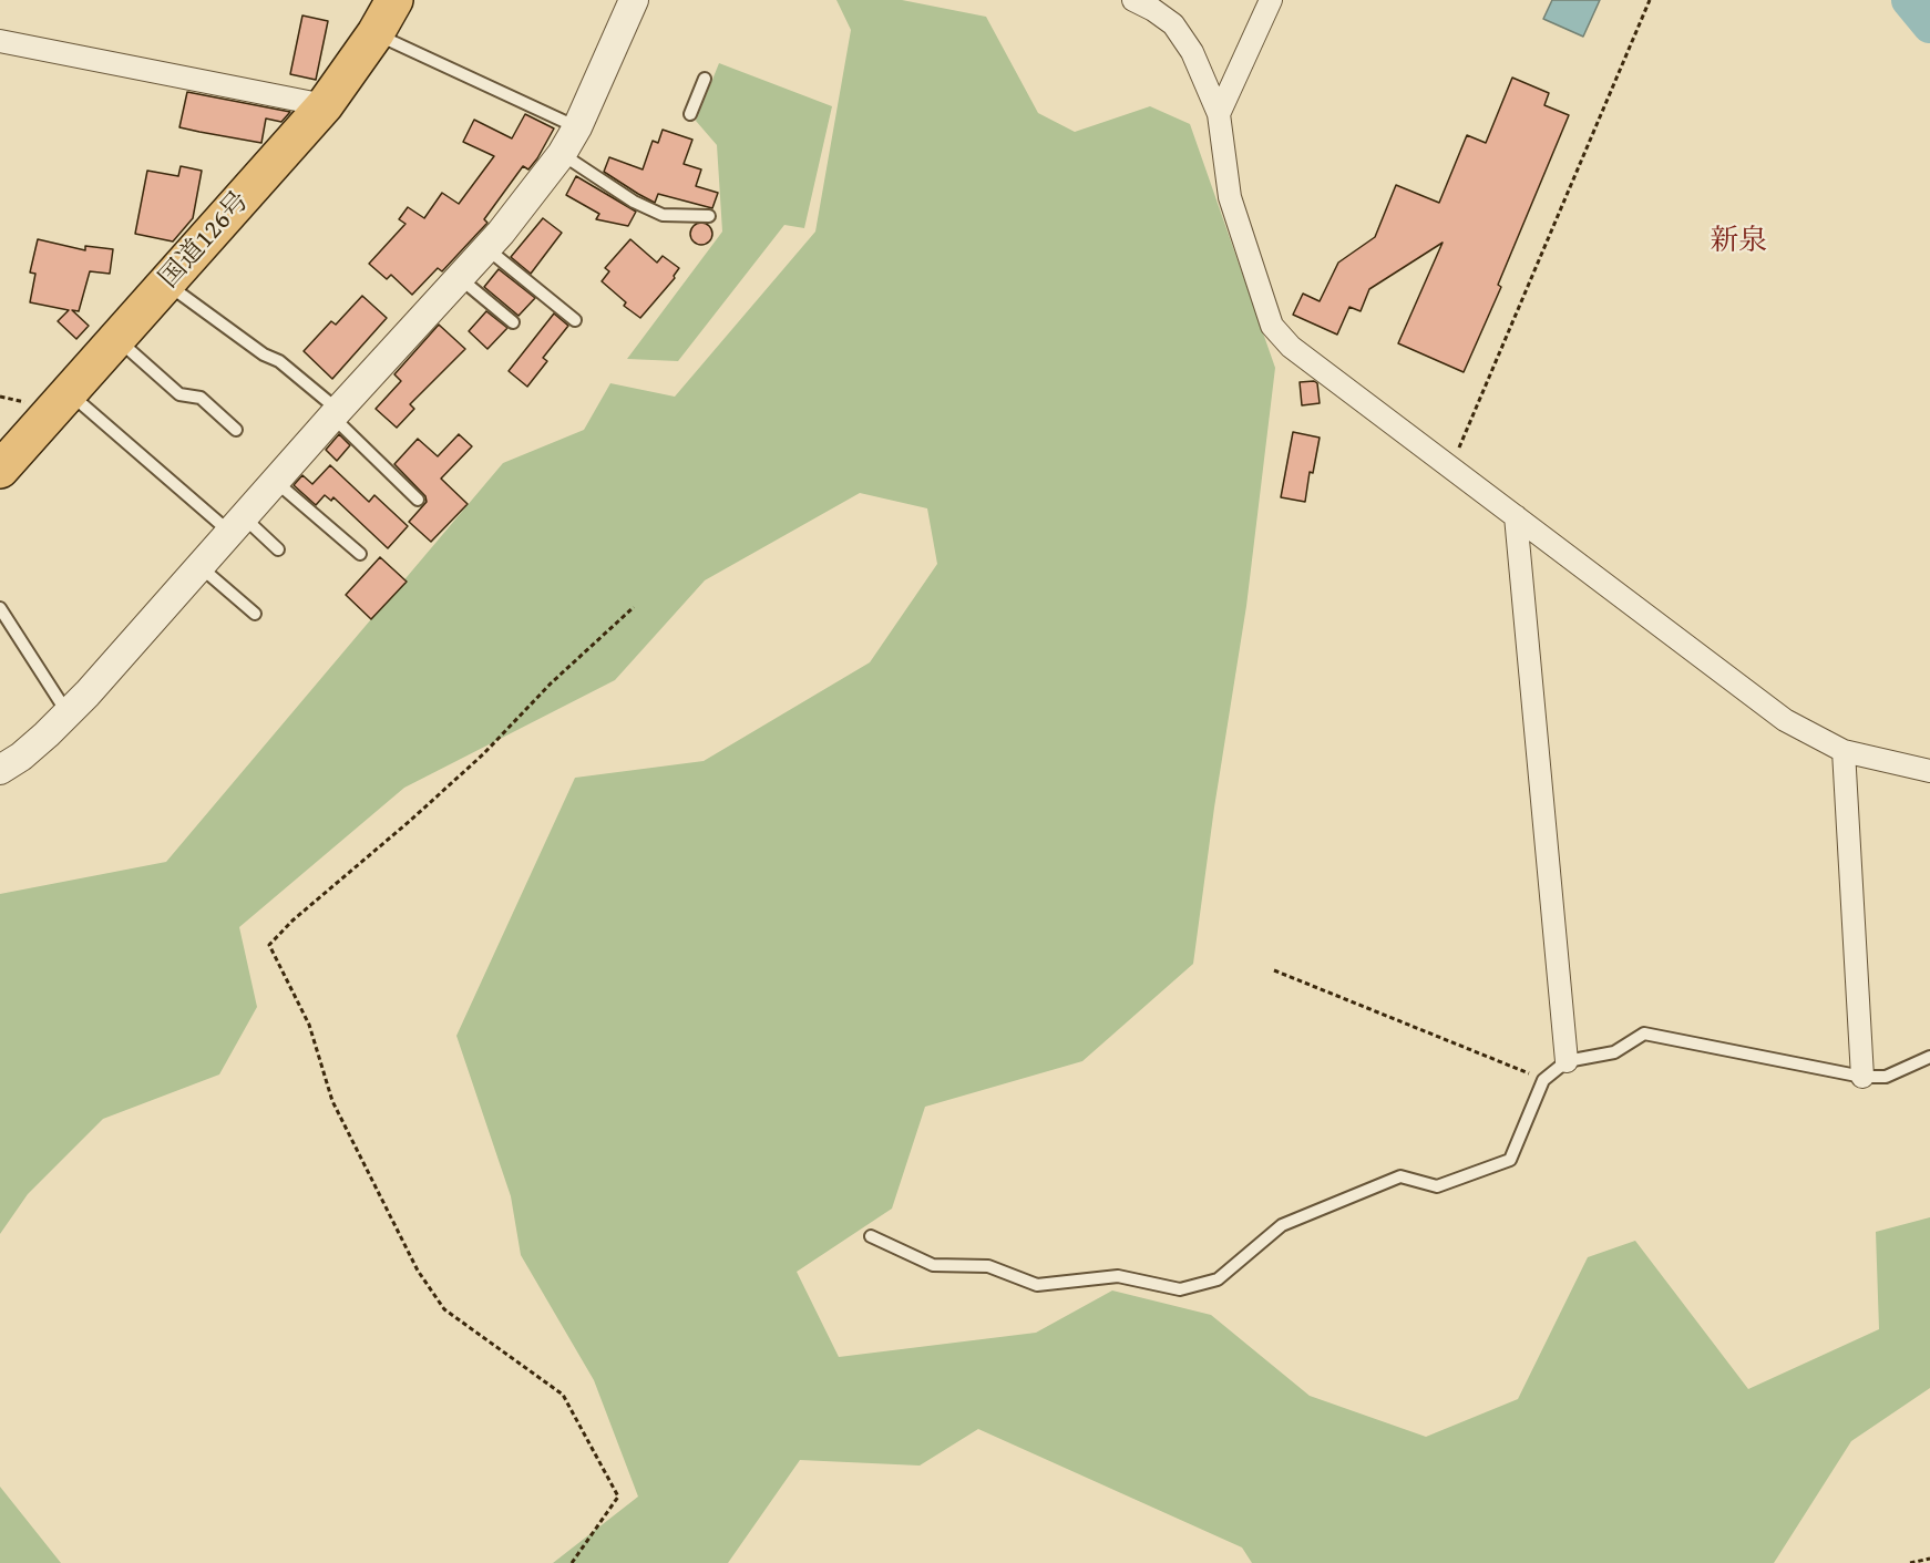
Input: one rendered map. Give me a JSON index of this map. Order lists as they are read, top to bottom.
{
  "streets": {
    "highway": ["国道126号"]
  },
  "districts": ["新泉"]
}
